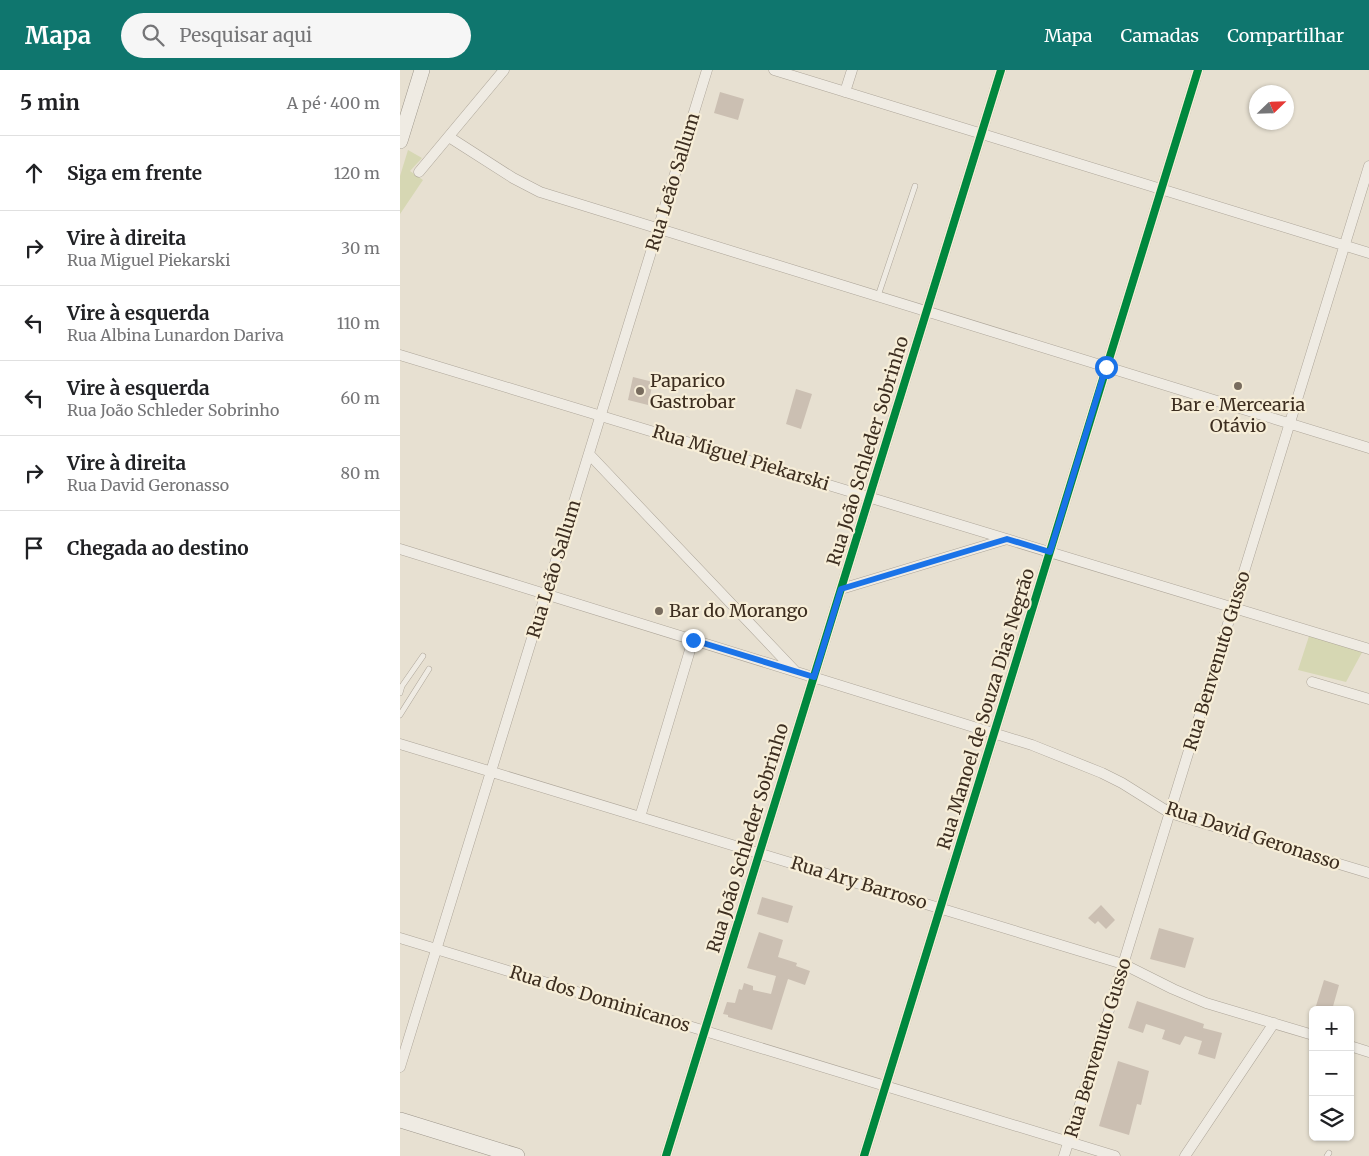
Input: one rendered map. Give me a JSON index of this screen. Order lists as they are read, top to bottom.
{
  "streets": {
    "street": [
      "Rua Leão Sallum",
      "Rua João Schleder Sobrinho",
      "Rua Miguel Piekarski",
      "Rua Benvenuto Gusso",
      "Rua Manoel de Souza Dias Negrão",
      "Rua David Geronasso",
      "Rua Ary Barroso",
      "Rua dos Dominicanos"
    ]
  },
  "crossings": [
    ["Rua Leão Sallum", "Rua Miguel Piekarski"],
    ["Rua Leão Sallum", "Rua David Geronasso"],
    ["Rua Leão Sallum", "Rua Ary Barroso"],
    ["Rua Leão Sallum", "Rua dos Dominicanos"],
    ["Rua João Schleder Sobrinho", "Rua Miguel Piekarski"],
    ["Rua João Schleder Sobrinho", "Rua David Geronasso"],
    ["Rua João Schleder Sobrinho", "Rua Ary Barroso"],
    ["Rua João Schleder Sobrinho", "Rua dos Dominicanos"],
    ["Rua Miguel Piekarski", "Rua Benvenuto Gusso"],
    ["Rua Miguel Piekarski", "Rua Manoel de Souza Dias Negrão"],
    ["Rua Benvenuto Gusso", "Rua David Geronasso"],
    ["Rua Benvenuto Gusso", "Rua Ary Barroso"],
    ["Rua Benvenuto Gusso", "Rua dos Dominicanos"],
    ["Rua Manoel de Souza Dias Negrão", "Rua David Geronasso"],
    ["Rua Manoel de Souza Dias Negrão", "Rua Ary Barroso"],
    ["Rua Manoel de Souza Dias Negrão", "Rua dos Dominicanos"]
  ],
  "places": ["Bar e Mercearia Otávio", "Paparico Gastrobar", "Bar do Morango"],
  "north": "top right",
  "page": {
    "header": "Mapa",
    "search": "Pesquisar aqui",
    "nav": ["Mapa", "Camadas", "Compartilhar"],
    "heading": ["5 min", "A pé · 400 m"],
    "list": [
      ["Siga em frente", "120 m"],
      ["Vire à direita", "Rua Miguel Piekarski", "30 m"],
      ["Vire à esquerda", "Rua Albina Lunardon Dariva", "110 m"],
      ["Vire à esquerda", "Rua João Schleder Sobrinho", "60 m"],
      ["Vire à direita", "Rua David Geronasso", "80 m"],
      "Chegada ao destino"
    ],
    "map_buttons": ["+", "−"]
  }
}
